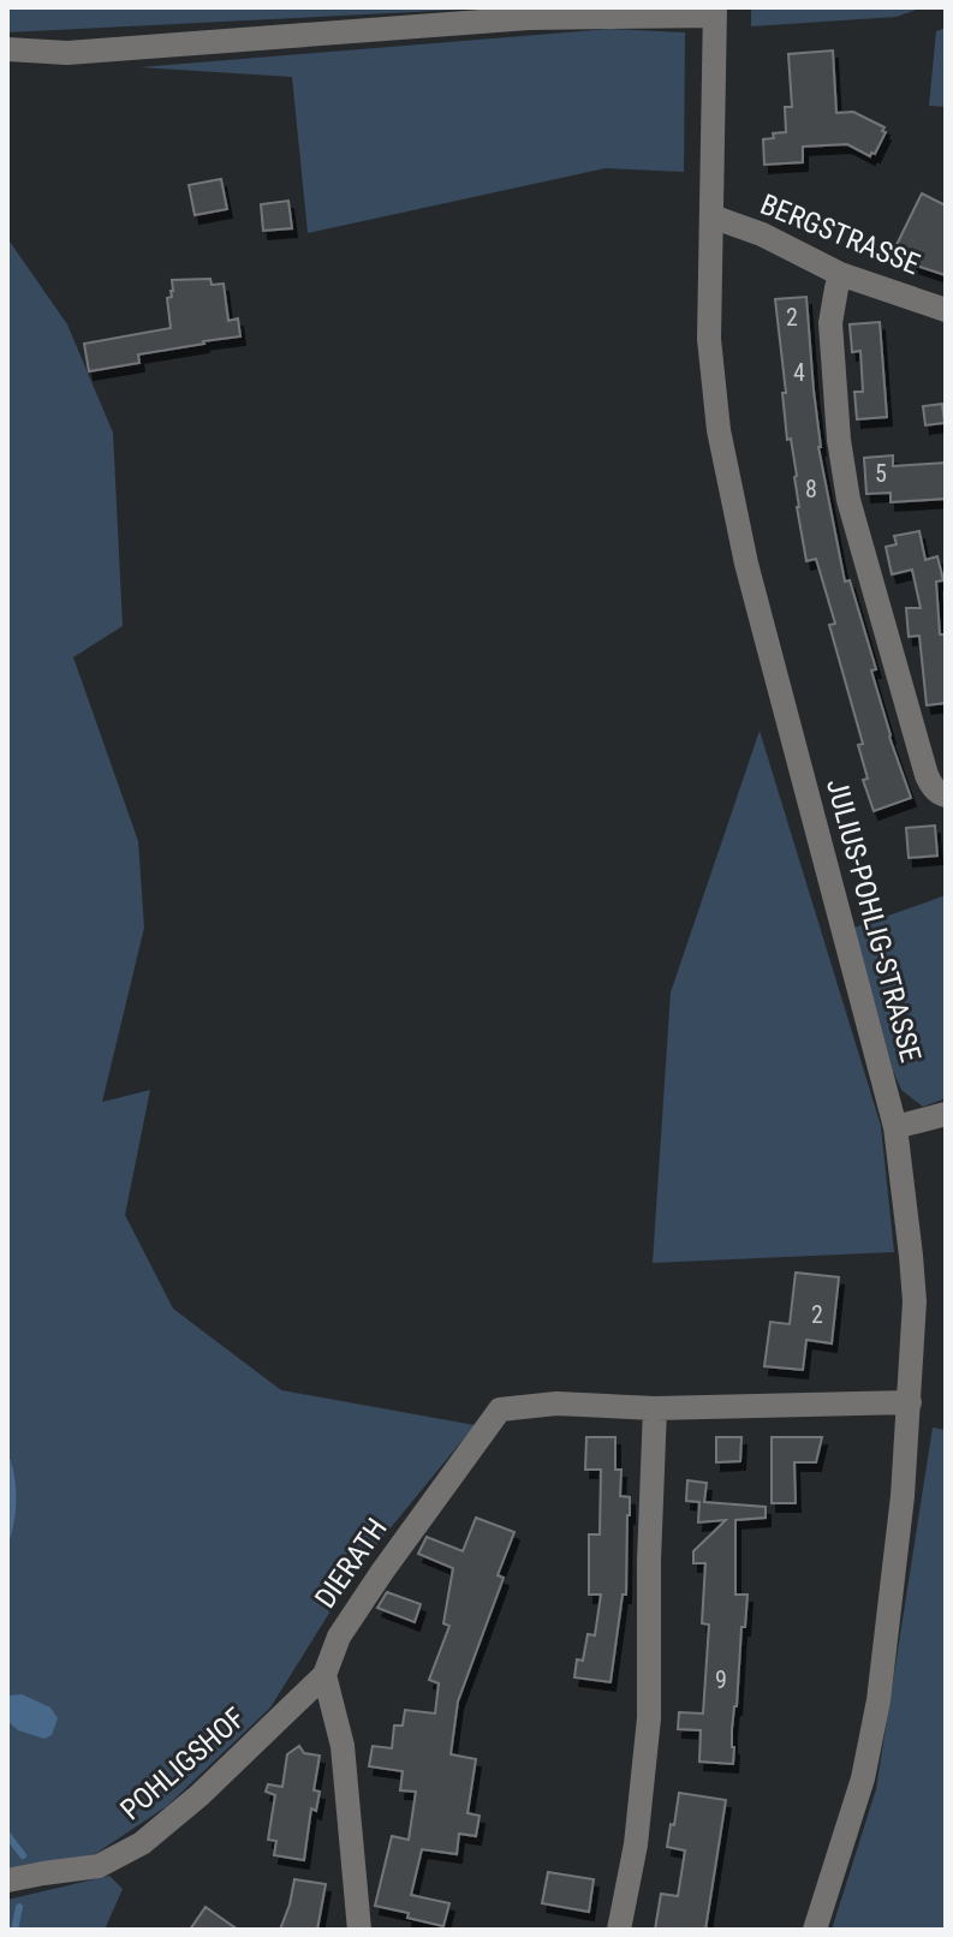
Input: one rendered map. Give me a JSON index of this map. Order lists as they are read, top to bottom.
{
  "streets": {
    "street": [
      "BERGSTRASSE",
      "JULIUS-POHLIG-STRASSE",
      "DIERATH",
      "POHLIGSHOF"
    ]
  },
  "crossings": [
    ["BERGSTRASSE", "JULIUS-POHLIG-STRASSE"],
    ["JULIUS-POHLIG-STRASSE", "DIERATH"],
    ["DIERATH", "POHLIGSHOF"]
  ],
  "house_numbers": [
    "2",
    "4",
    "5",
    "8",
    "2",
    "9"
  ]
}
